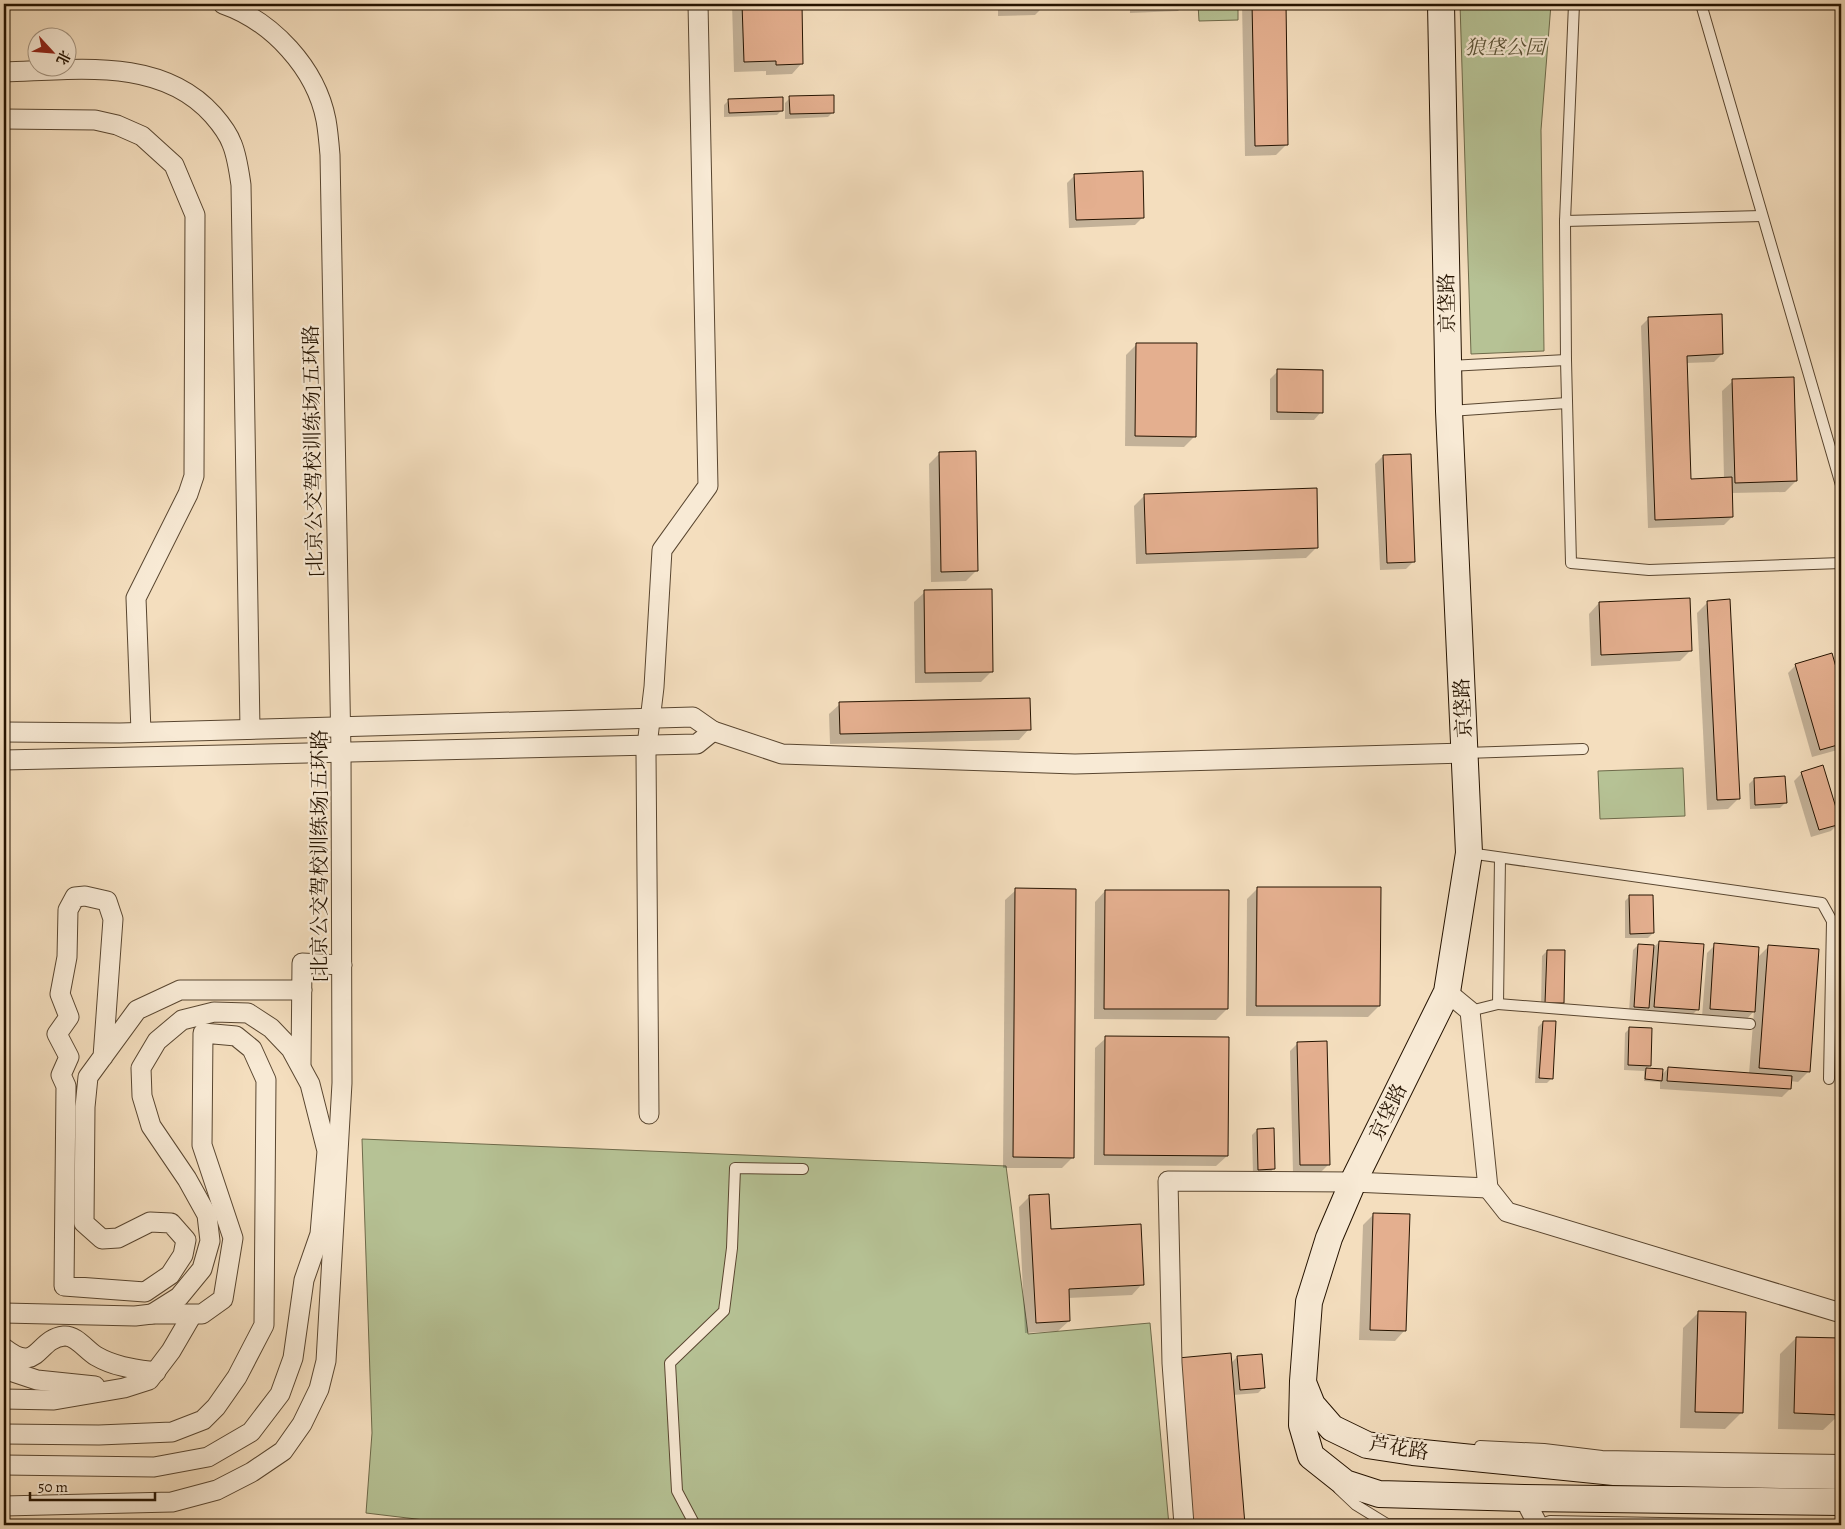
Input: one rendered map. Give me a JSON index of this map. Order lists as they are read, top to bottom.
{
  "streets": {
    "street": ["京垡路", "[北京公交驾校训练场]五环路", "芦花路"]
  },
  "crossings": [
    ["京垡路", "芦花路"]
  ],
  "parks": ["狼垡公园"],
  "scale_bar": "50 m",
  "north": "bottom right"
}
